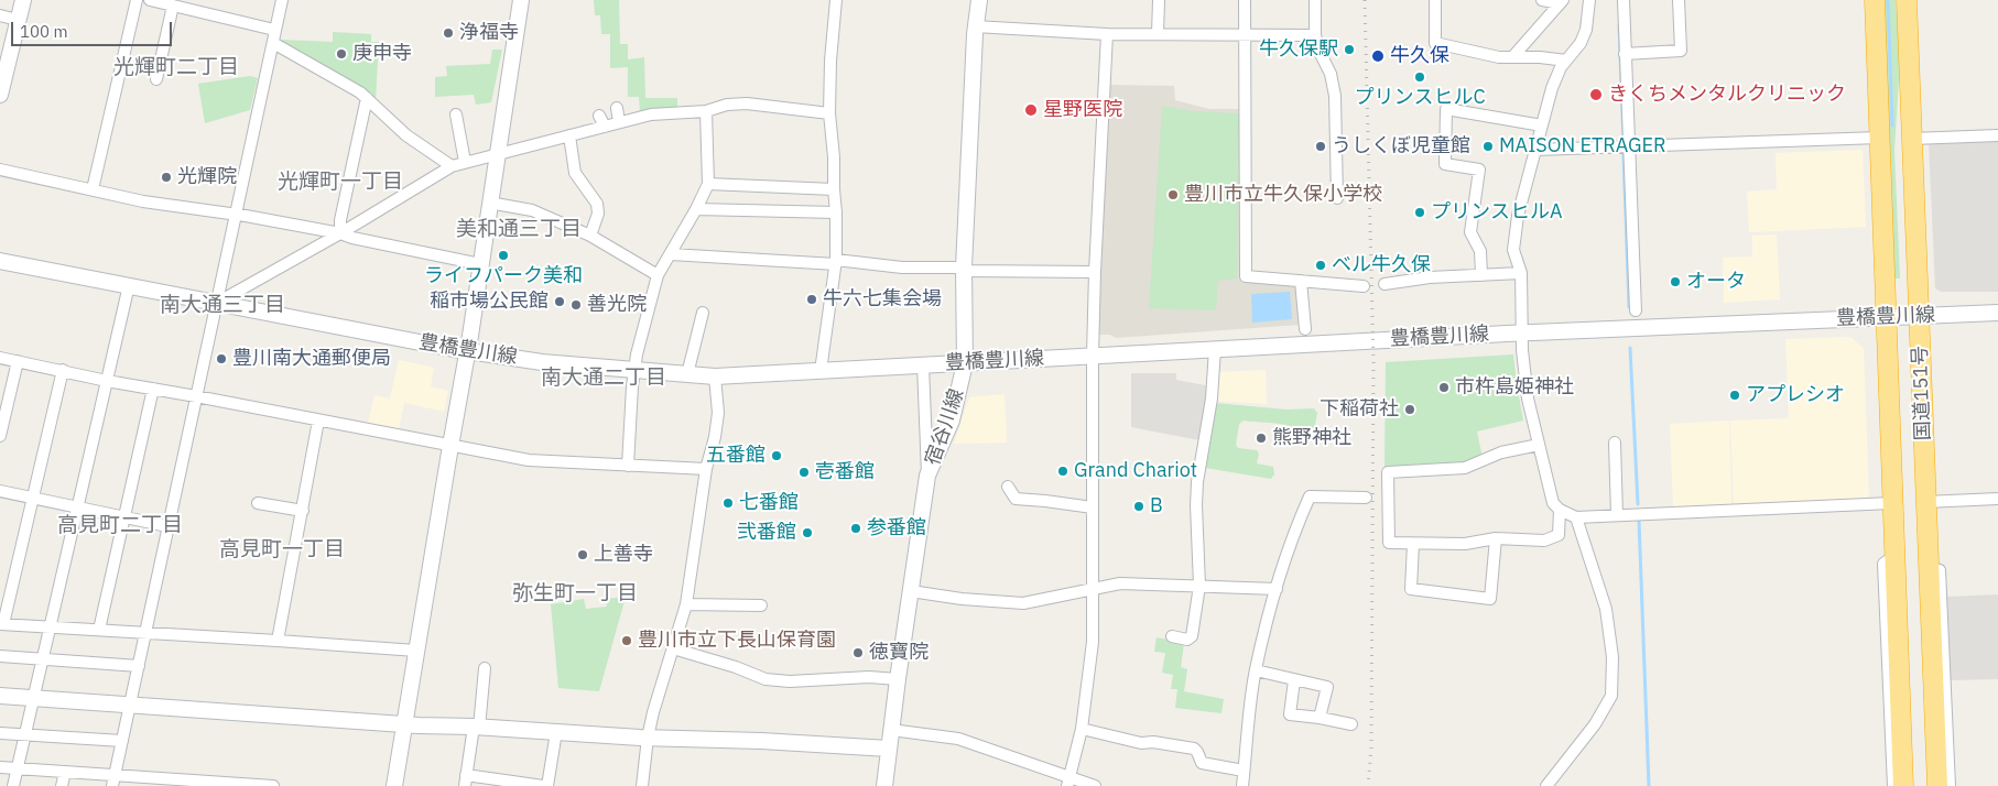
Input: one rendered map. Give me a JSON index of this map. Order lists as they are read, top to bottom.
{
  "streets": {
    "highway": ["国道151号"],
    "main road": ["豊橋豊川線", "宿谷川線"]
  },
  "crossings": [
    ["豊橋豊川線", "国道151号"],
    ["豊橋豊川線", "宿谷川線"]
  ],
  "districts": [
    "光輝町二丁目",
    "光輝町一丁目",
    "美和通三丁目",
    "南大通三丁目",
    "南大通二丁目",
    "高見町二丁目",
    "高見町一丁目",
    "弥生町一丁目"
  ],
  "places": [
    "浄福寺",
    "牛久保駅",
    "庚申寺",
    "牛久保",
    "プリンスヒルC",
    "きくちメンタルクリニック",
    "星野医院",
    "うしくぼ児童館",
    "MAISON ETRAGER",
    "光輝院",
    "豊川市立牛久保小学校",
    "プリンスヒルA",
    "ライフパーク美和",
    "ベル牛久保",
    "オータ",
    "牛六七集会場",
    "稲市場公民館",
    "善光院",
    "豊川南大通郵便局",
    "市杵島姫神社",
    "アプレシオ",
    "下稲荷社",
    "熊野神社",
    "五番館",
    "Grand Chariot",
    "壱番館",
    "七番館",
    "B",
    "参番館",
    "弐番館",
    "上善寺",
    "豊川市立下長山保育園",
    "徳寶院"
  ],
  "scale_bar": "100 m"
}
